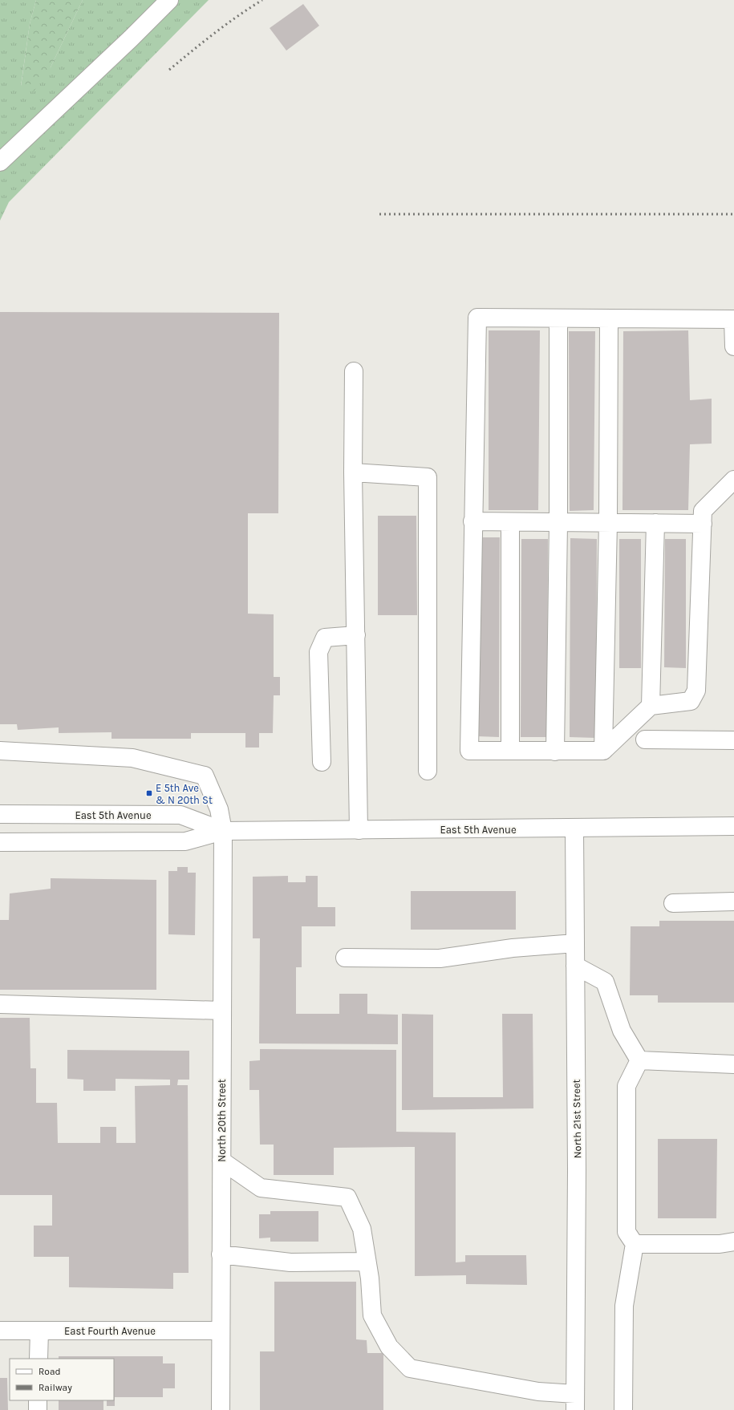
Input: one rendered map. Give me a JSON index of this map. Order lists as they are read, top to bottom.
{
  "streets": {
    "street": [
      "East 5th Avenue",
      "North 21st Street",
      "North 20th Street",
      "East Fourth Avenue"
    ]
  },
  "crossings": [
    ["East 5th Avenue", "North 21st Street"],
    ["East 5th Avenue", "North 20th Street"],
    ["North 20th Street", "East Fourth Avenue"]
  ],
  "places": {
    "transit": ["E 5th Ave & N 20th St"]
  },
  "legend": ["Road", "Railway"]
}
